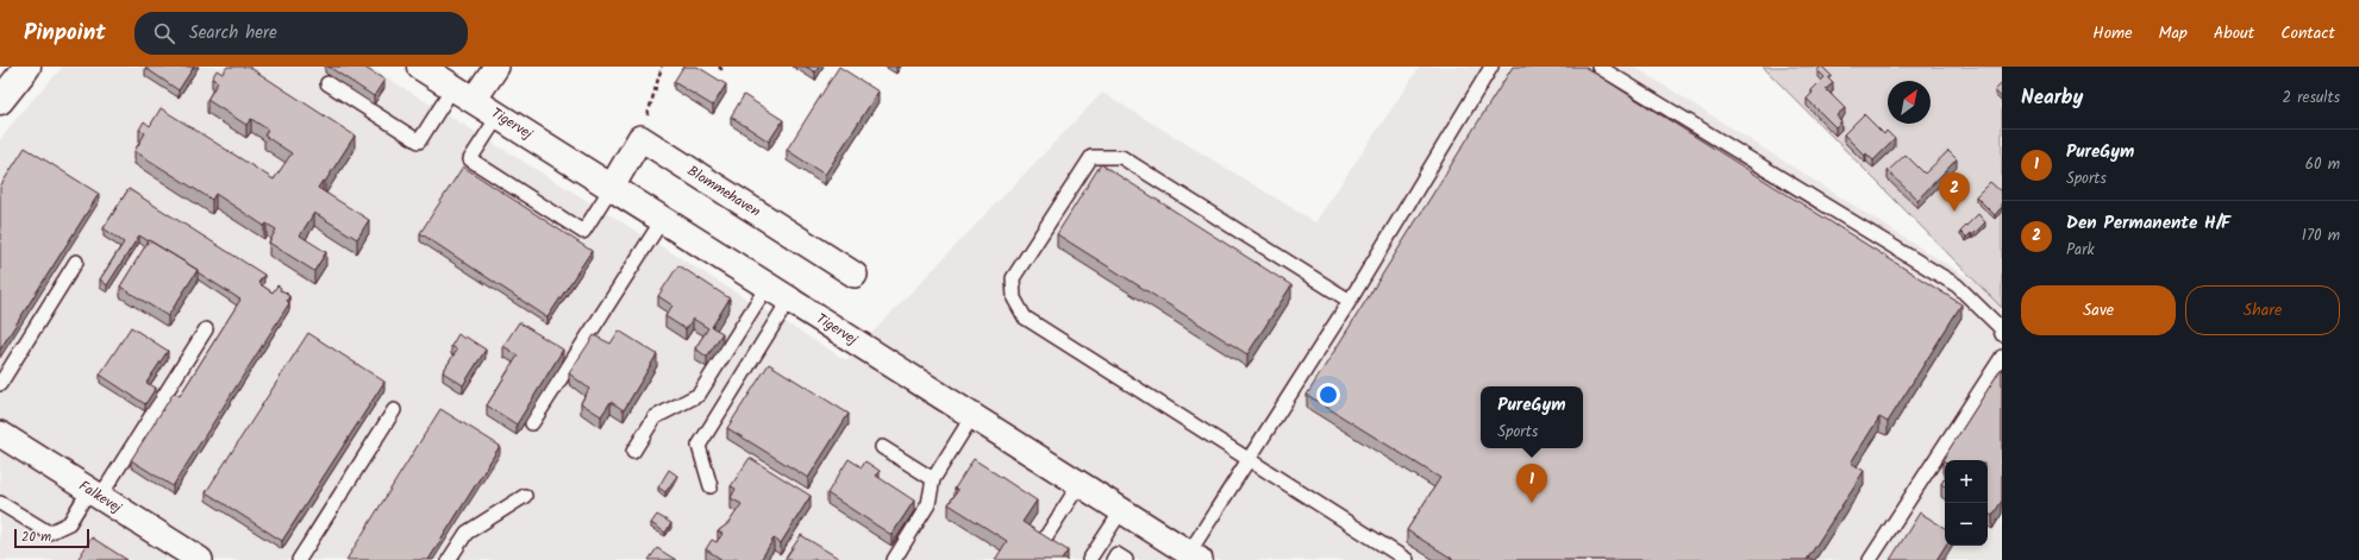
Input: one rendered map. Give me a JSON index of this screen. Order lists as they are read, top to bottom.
{
  "streets": {
    "street": ["Tigervej", "Blommehaven", "Falkevej"]
  },
  "scale_bar": "20 m",
  "north": "top right",
  "page": {
    "header": "Pinpoint",
    "search": "Search here",
    "nav": [
      "Home",
      "Map",
      "About",
      "Contact"
    ],
    "heading": ["Nearby", "2 results"],
    "list": [
      {
        "mark": "1",
        "name": "PureGym",
        "note": "Sports",
        "value": "60 m"
      },
      {
        "mark": "2",
        "name": "Den Permanente H/F",
        "note": "Park",
        "value": "170 m"
      }
    ],
    "pins": ["2", "1"],
    "buttons": ["Save", "Share"],
    "popup": ["PureGym", "Sports"],
    "map_buttons": ["+", "−"],
    "scale": "20 m"
  }
}
